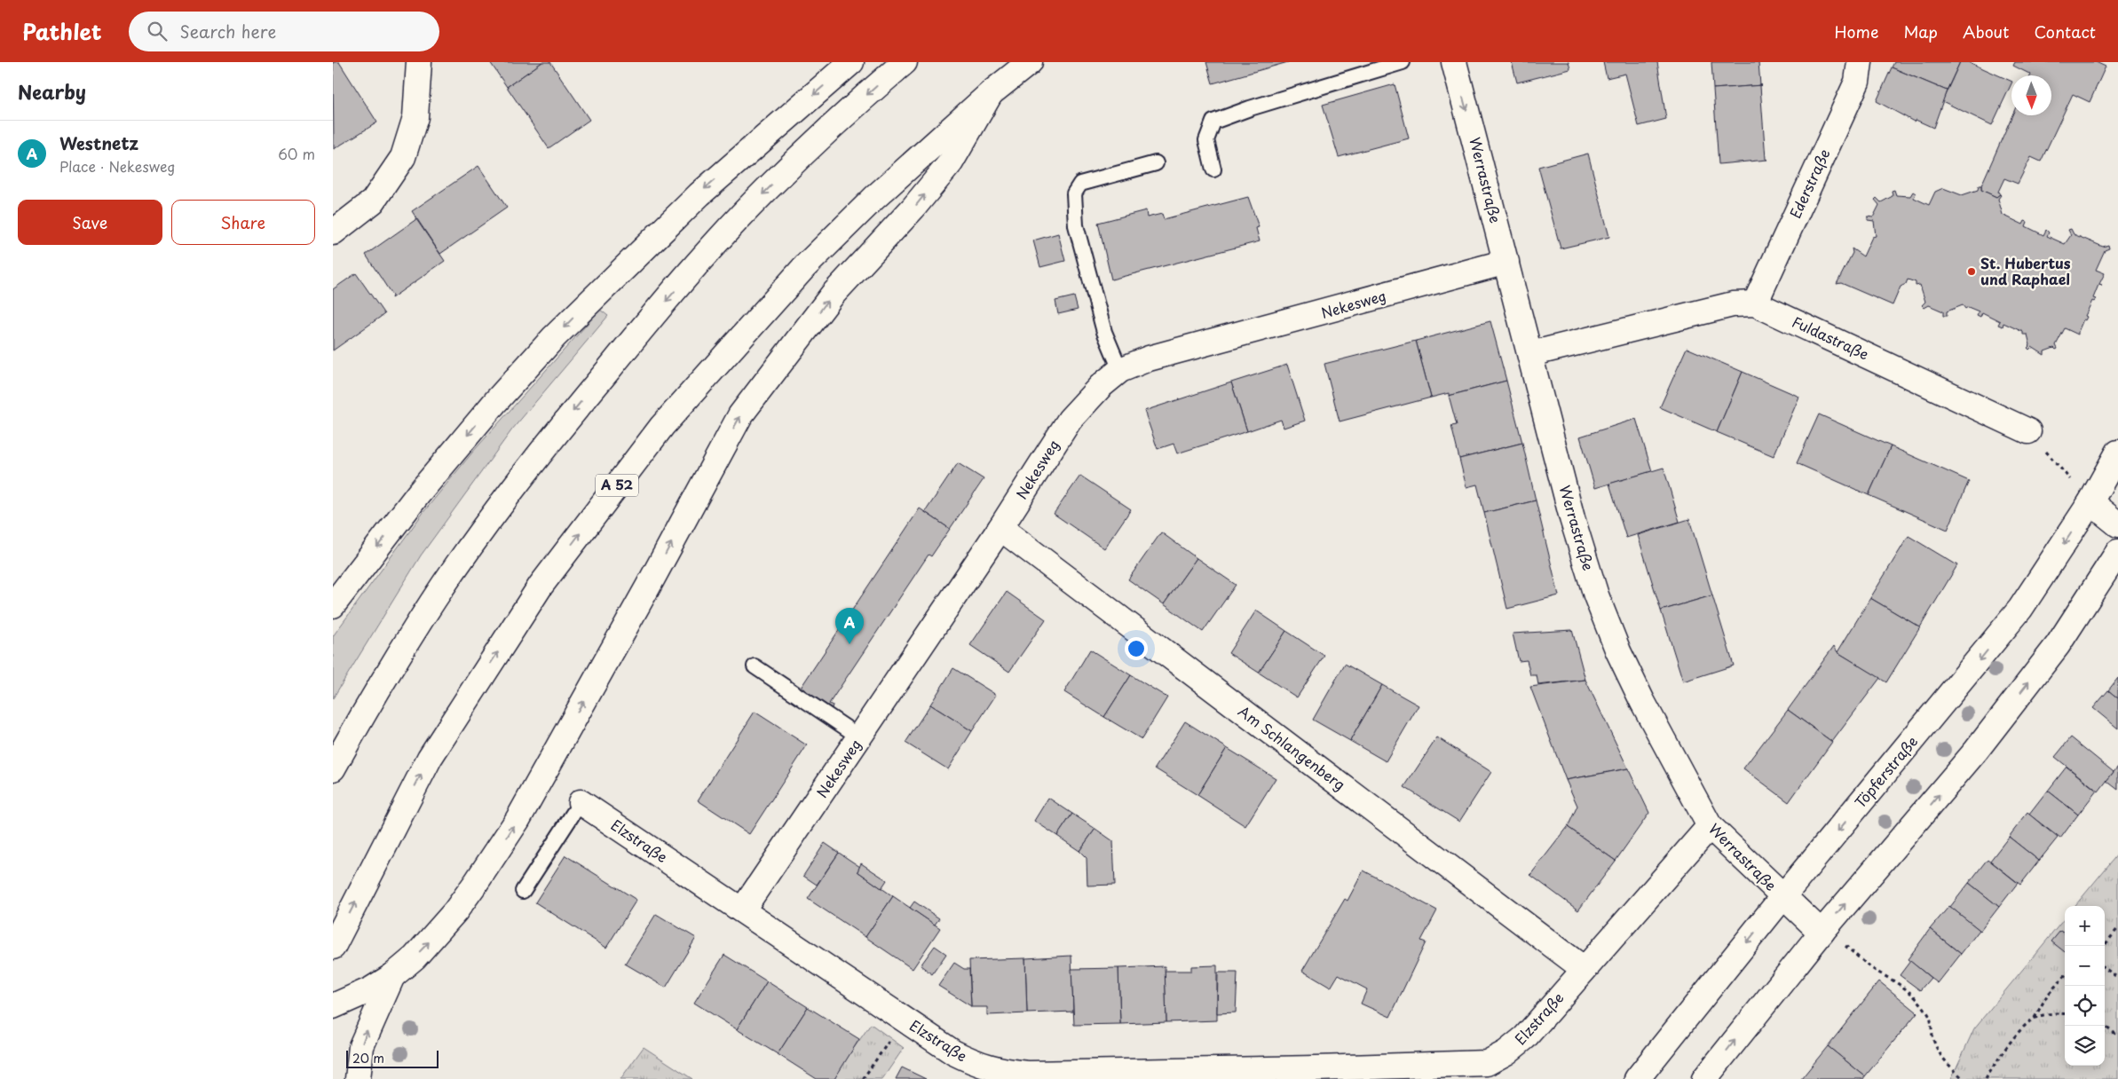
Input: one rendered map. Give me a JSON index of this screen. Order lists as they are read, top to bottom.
{
  "streets": {
    "main road": [
      "Werrastraße",
      "Ederstraße",
      "Nekesweg",
      "Fuldastraße",
      "A 52",
      "Am Schlangenberg",
      "Töpferstraße",
      "Elzstraße"
    ]
  },
  "crossings": [
    ["Werrastraße", "Nekesweg"],
    ["Werrastraße", "Fuldastraße"],
    ["Werrastraße", "Töpferstraße"],
    ["Werrastraße", "Elzstraße"],
    ["Ederstraße", "Fuldastraße"],
    ["Nekesweg", "Am Schlangenberg"],
    ["Nekesweg", "Elzstraße"],
    ["Am Schlangenberg", "Elzstraße"]
  ],
  "places": ["St. Hubertus und Raphael"],
  "scale_bar": "20 m",
  "north": "bottom",
  "page": {
    "header": "Pathlet",
    "search": "Search here",
    "nav": [
      "Home",
      "Map",
      "About",
      "Contact"
    ],
    "heading": "Nearby",
    "list": [
      {
        "mark": "A",
        "name": "Westnetz",
        "note": "Place · Nekesweg",
        "value": "60 m"
      }
    ],
    "buttons": ["Save", "Share"],
    "pins": "A",
    "map_buttons": ["+", "−"],
    "scale": "20 m"
  }
}
